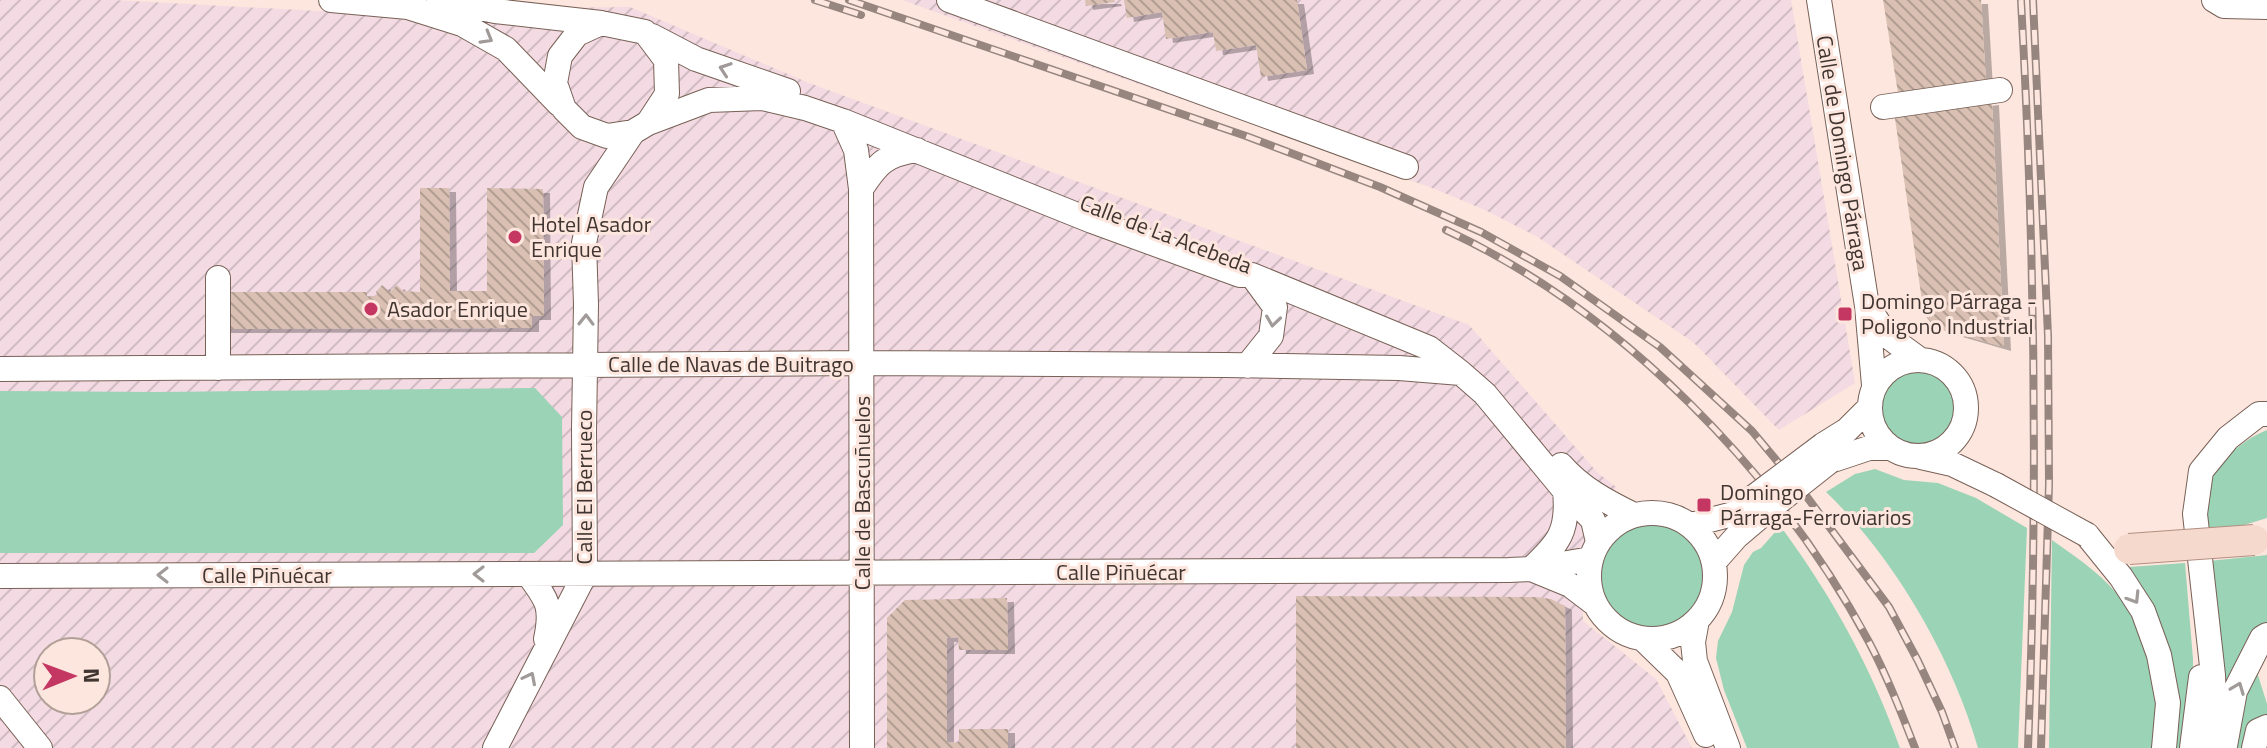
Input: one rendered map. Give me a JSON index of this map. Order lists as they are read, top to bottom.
{
  "streets": {
    "street": [
      "Calle de Domingo Párraga",
      "Calle de La Acebeda",
      "Calle de Navas de Buitrago",
      "Calle El Berrueco",
      "Calle de Bascuñuelos",
      "Calle Piñuécar"
    ]
  },
  "crossings": [
    ["Calle de La Acebeda", "Calle de Navas de Buitrago"],
    ["Calle de La Acebeda", "Calle El Berrueco"],
    ["Calle de La Acebeda", "Calle de Bascuñuelos"],
    ["Calle de La Acebeda", "Calle Piñuécar"],
    ["Calle de Navas de Buitrago", "Calle El Berrueco"],
    ["Calle de Navas de Buitrago", "Calle de Bascuñuelos"],
    ["Calle El Berrueco", "Calle Piñuécar"],
    ["Calle de Bascuñuelos", "Calle Piñuécar"]
  ],
  "one_way": ["Calle El Berrueco"],
  "places": {
    "other": ["Hotel Asador Enrique", "Asador Enrique"],
    "transit": ["Domingo Párraga - Poligono Industrial", "Domingo Párraga-Ferroviarios"]
  },
  "north": "right"
}
